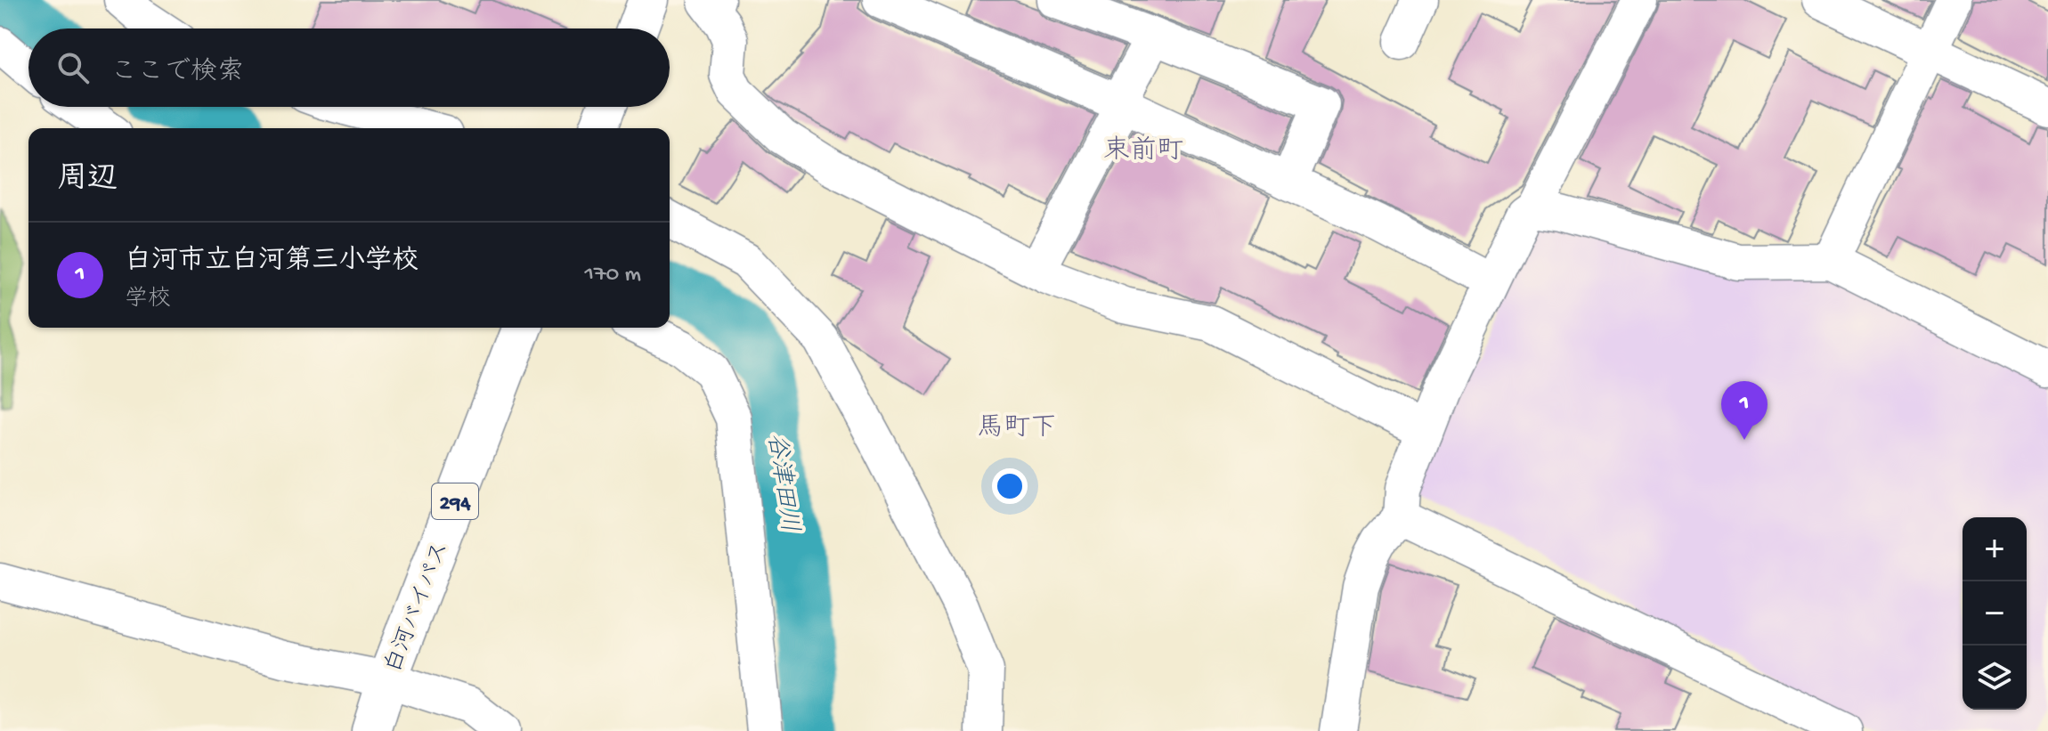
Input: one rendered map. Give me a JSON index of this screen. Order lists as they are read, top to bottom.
{
  "streets": {
    "highway": ["294", "白河バイパス"]
  },
  "districts": ["束前町", "馬町下"],
  "water": ["谷津田川"],
  "page": {
    "search": "ここで検索",
    "heading": "周辺",
    "list": [
      {
        "mark": "1",
        "name": "白河市立白河第三小学校",
        "note": "学校",
        "value": "170 m"
      }
    ],
    "pins": "1",
    "map_buttons": ["+", "−"]
  }
}
